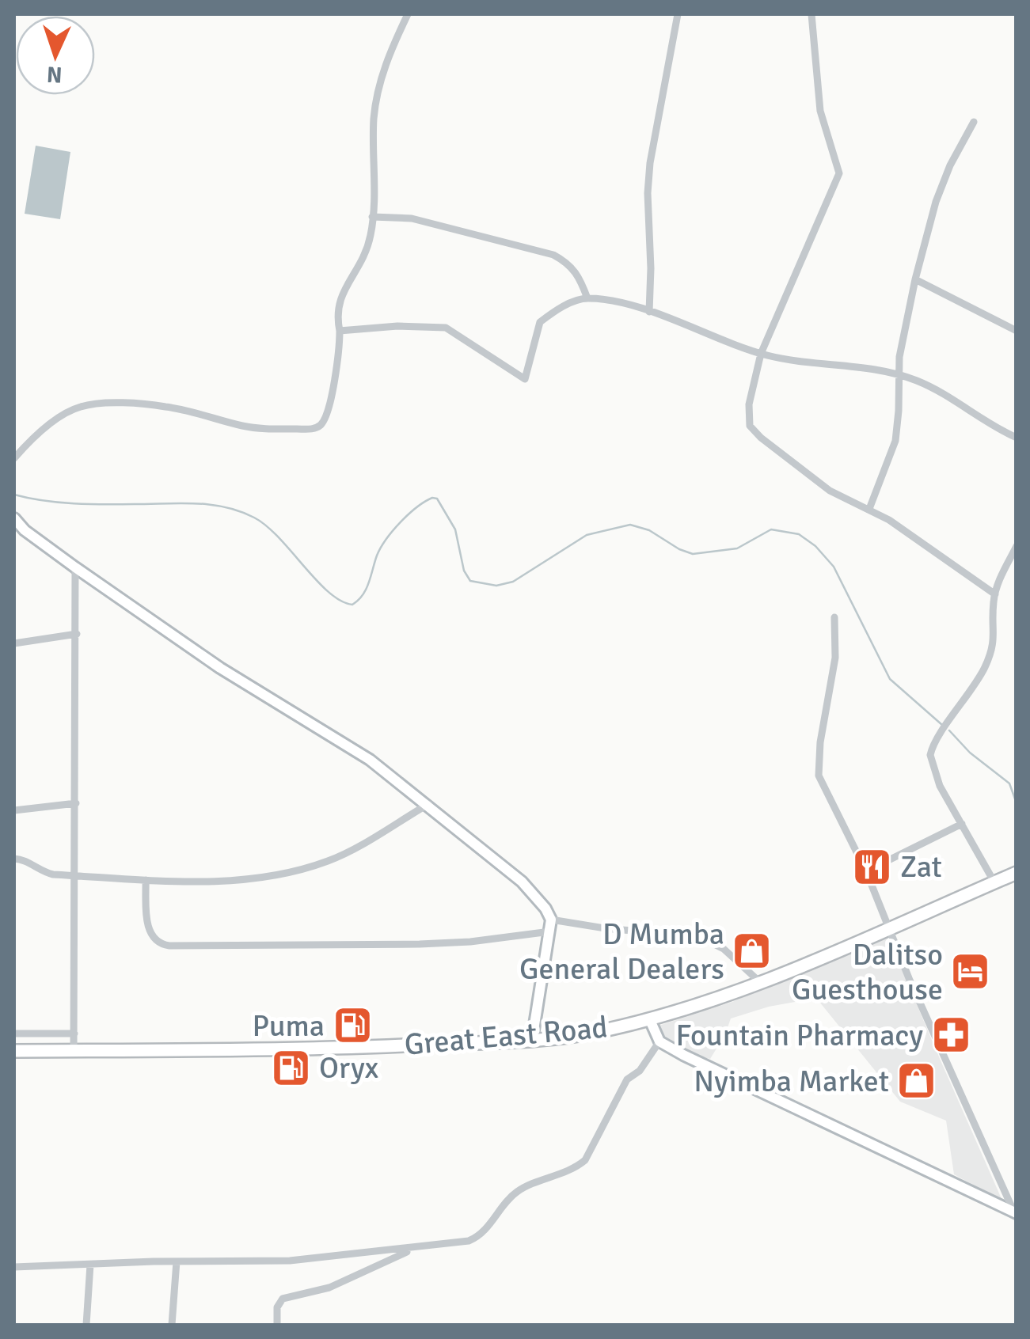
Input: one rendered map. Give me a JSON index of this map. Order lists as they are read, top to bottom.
{
  "streets": {
    "highway": ["Great East Road"]
  },
  "places": {
    "restaurant": ["Zat"],
    "shop": ["D Mumba General Dealers", "Nyimba Market"],
    "hotel": ["Dalitso Guesthouse"],
    "fuel station": ["Puma", "Oryx"],
    "pharmacy": ["Fountain Pharmacy"]
  },
  "north": "bottom"
}
